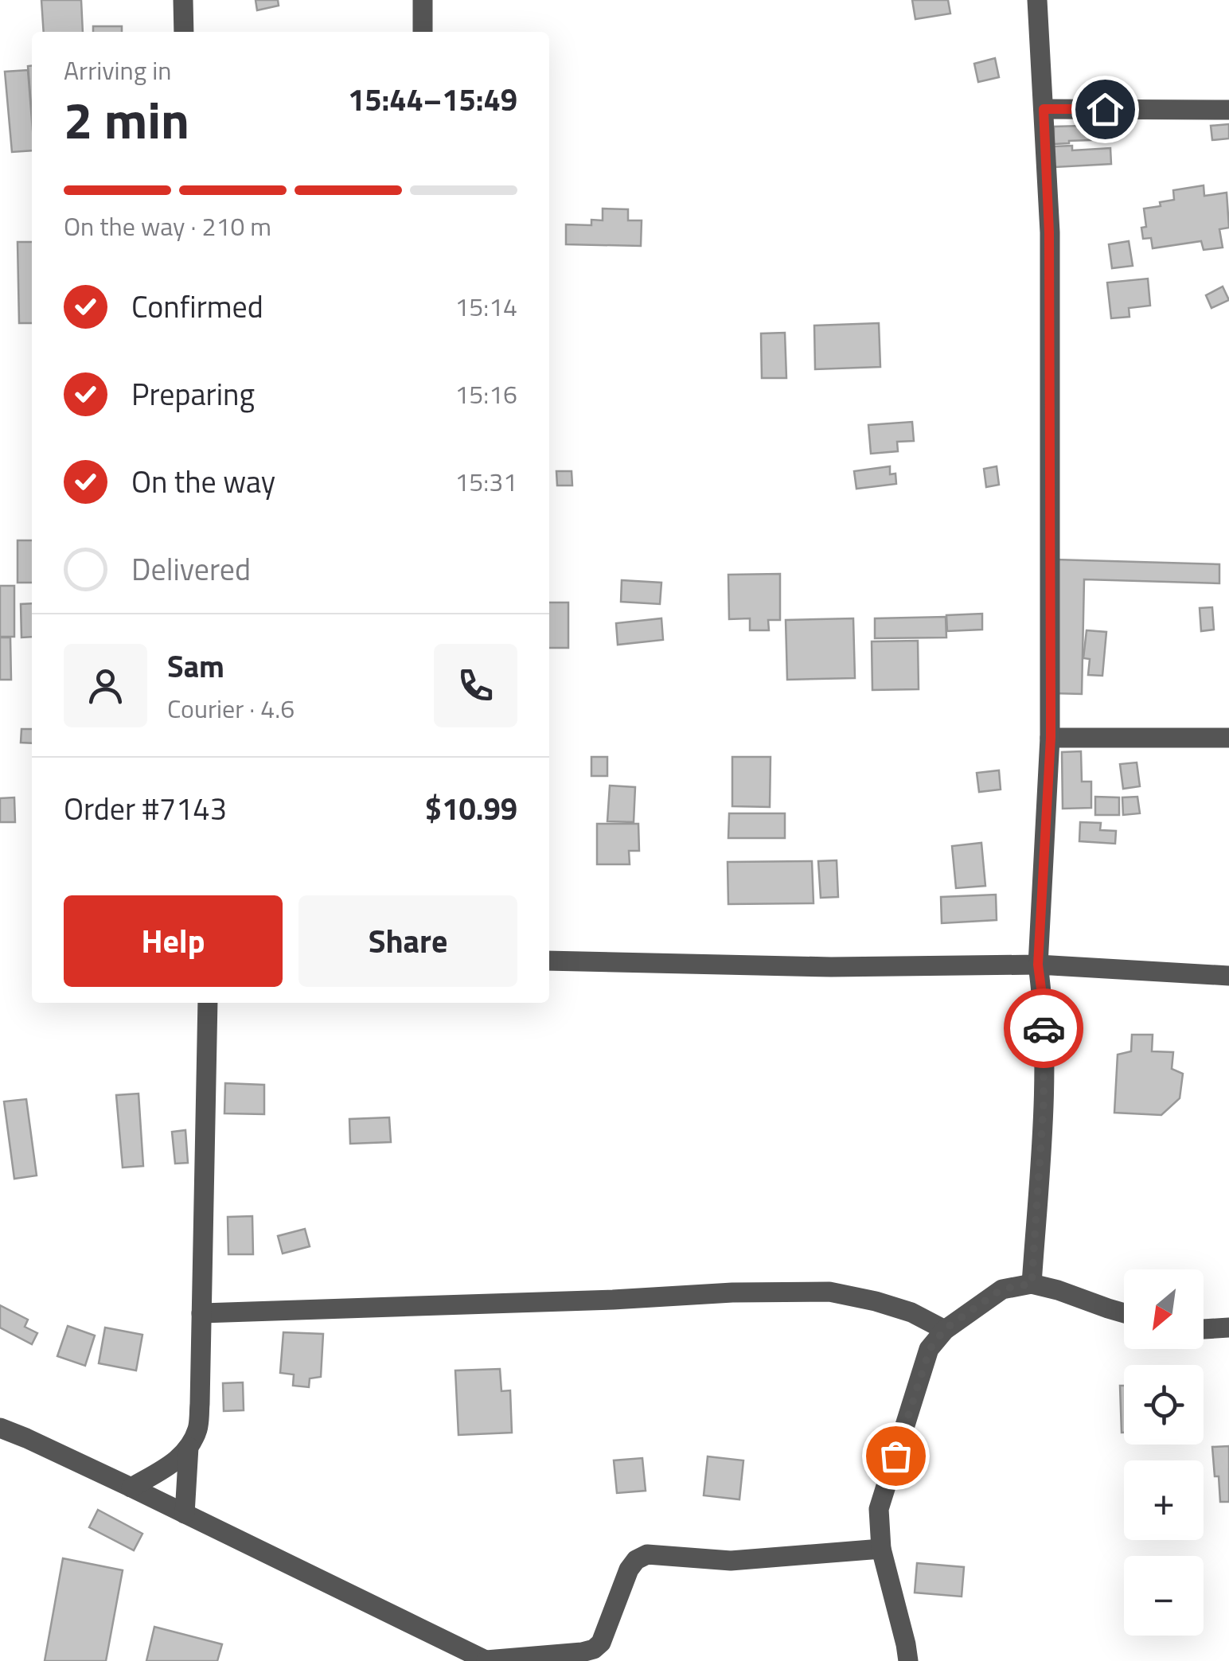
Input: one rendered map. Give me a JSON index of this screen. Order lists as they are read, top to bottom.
{
  "north": "bottom left",
  "page": {
    "heading": ["2 min", "Arriving in", "15:44–15:49"],
    "panel": [
      "Sam",
      "Courier · 4.6",
      "Order #7143",
      "$10.99"
    ],
    "bar": "On the way · 210 m",
    "list": [
      ["Confirmed", "15:14"],
      ["Preparing", "15:16"],
      ["On the way", "15:31"],
      "Delivered"
    ],
    "buttons": ["Help", "Share"],
    "map_buttons": ["+", "−"]
  }
}
